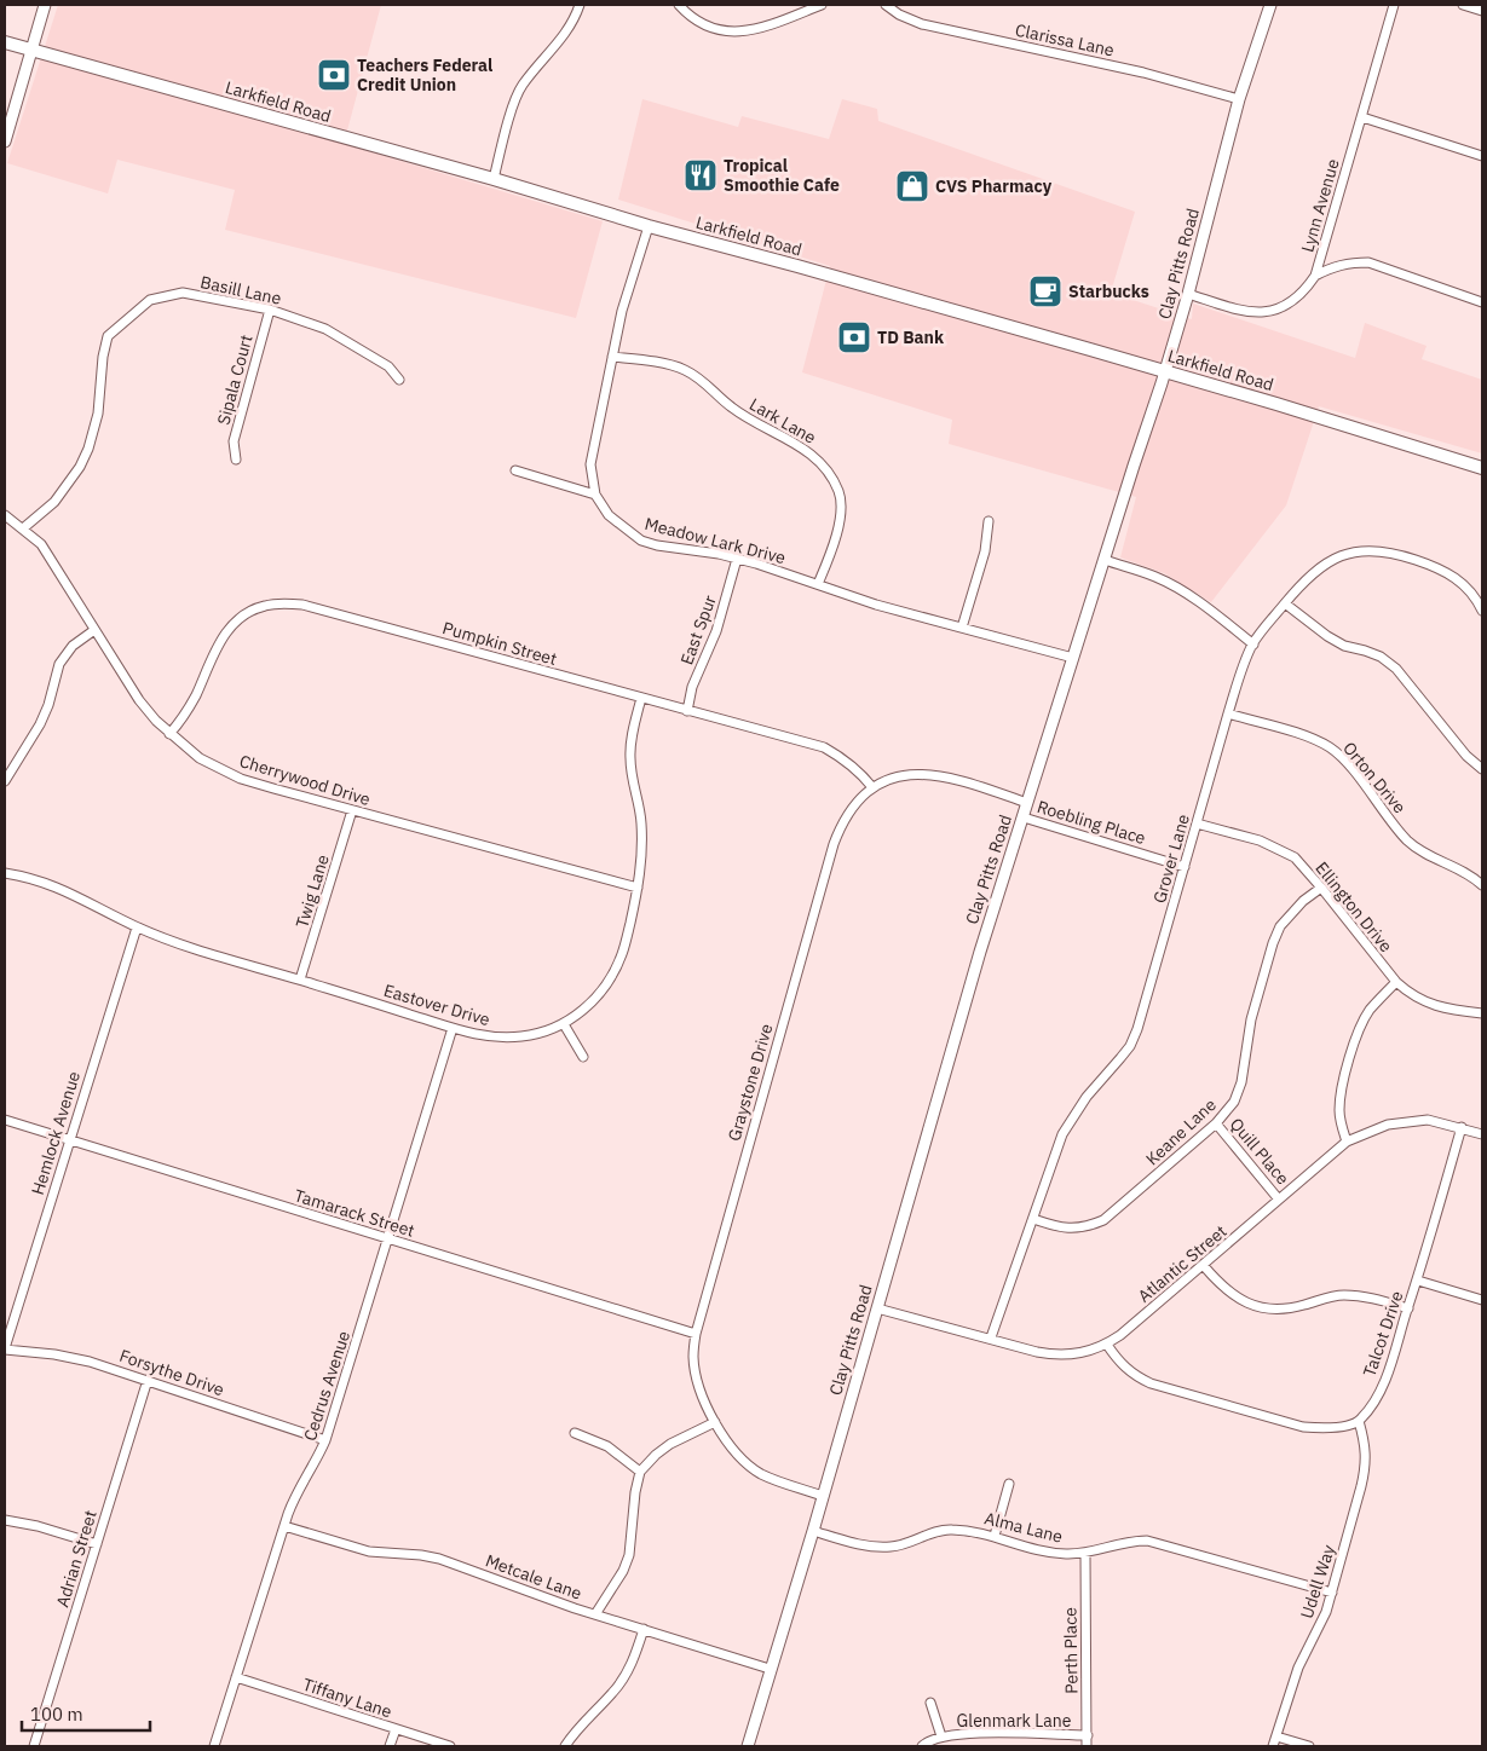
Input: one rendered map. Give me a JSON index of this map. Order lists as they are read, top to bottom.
{
  "streets": {
    "main road": ["Larkfield Road"],
    "street": [
      "Clarissa Lane",
      "Lynn Avenue",
      "Clay Pitts Road",
      "Basill Lane",
      "Sipala Court",
      "Lark Lane",
      "Meadow Lark Drive",
      "East Spur",
      "Pumpkin Street",
      "Orton Drive",
      "Cherrywood Drive",
      "Roebling Place",
      "Grover Lane",
      "Twig Lane",
      "Ellington Drive",
      "Eastover Drive",
      "Graystone Drive",
      "Keane Lane",
      "Hemlock Avenue",
      "Quill Place",
      "Tamarack Street",
      "Atlantic Street",
      "Talcot Drive",
      "Forsythe Drive",
      "Cedrus Avenue",
      "Alma Lane",
      "Adrian Street",
      "Metcale Lane",
      "Udell Way",
      "Perth Place",
      "Tiffany Lane",
      "Glenmark Lane"
    ]
  },
  "crossings": [
    ["Clarissa Lane", "Clay Pitts Road"],
    ["Larkfield Road", "Clay Pitts Road"],
    ["Larkfield Road", "Meadow Lark Drive"],
    ["Lynn Avenue", "Clay Pitts Road"],
    ["Clay Pitts Road", "Meadow Lark Drive"],
    ["Clay Pitts Road", "Roebling Place"],
    ["Clay Pitts Road", "Graystone Drive"],
    ["Clay Pitts Road", "Atlantic Street"],
    ["Clay Pitts Road", "Alma Lane"],
    ["Clay Pitts Road", "Metcale Lane"],
    ["Basill Lane", "Sipala Court"],
    ["Basill Lane", "Cherrywood Drive"],
    ["Lark Lane", "Meadow Lark Drive"],
    ["Meadow Lark Drive", "East Spur"],
    ["East Spur", "Pumpkin Street"],
    ["Pumpkin Street", "Cherrywood Drive"],
    ["Pumpkin Street", "Eastover Drive"],
    ["Pumpkin Street", "Graystone Drive"],
    ["Orton Drive", "Grover Lane"],
    ["Cherrywood Drive", "Twig Lane"],
    ["Cherrywood Drive", "Eastover Drive"],
    ["Roebling Place", "Grover Lane"],
    ["Grover Lane", "Ellington Drive"],
    ["Grover Lane", "Keane Lane"],
    ["Grover Lane", "Atlantic Street"],
    ["Twig Lane", "Eastover Drive"],
    ["Ellington Drive", "Keane Lane"],
    ["Eastover Drive", "Hemlock Avenue"],
    ["Eastover Drive", "Cedrus Avenue"],
    ["Graystone Drive", "Tamarack Street"],
    ["Keane Lane", "Quill Place"],
    ["Hemlock Avenue", "Tamarack Street"],
    ["Hemlock Avenue", "Forsythe Drive"],
    ["Quill Place", "Atlantic Street"],
    ["Tamarack Street", "Cedrus Avenue"],
    ["Atlantic Street", "Talcot Drive"],
    ["Talcot Drive", "Udell Way"],
    ["Forsythe Drive", "Cedrus Avenue"],
    ["Forsythe Drive", "Adrian Street"],
    ["Cedrus Avenue", "Metcale Lane"],
    ["Cedrus Avenue", "Tiffany Lane"],
    ["Alma Lane", "Udell Way"],
    ["Alma Lane", "Perth Place"],
    ["Perth Place", "Glenmark Lane"]
  ],
  "places": {
    "bank": ["Teachers Federal Credit Union", "TD Bank"],
    "restaurant": ["Tropical Smoothie Cafe"],
    "shop": ["CVS Pharmacy"],
    "cafe": ["Starbucks"]
  },
  "scale_bar": "100 m"
}
